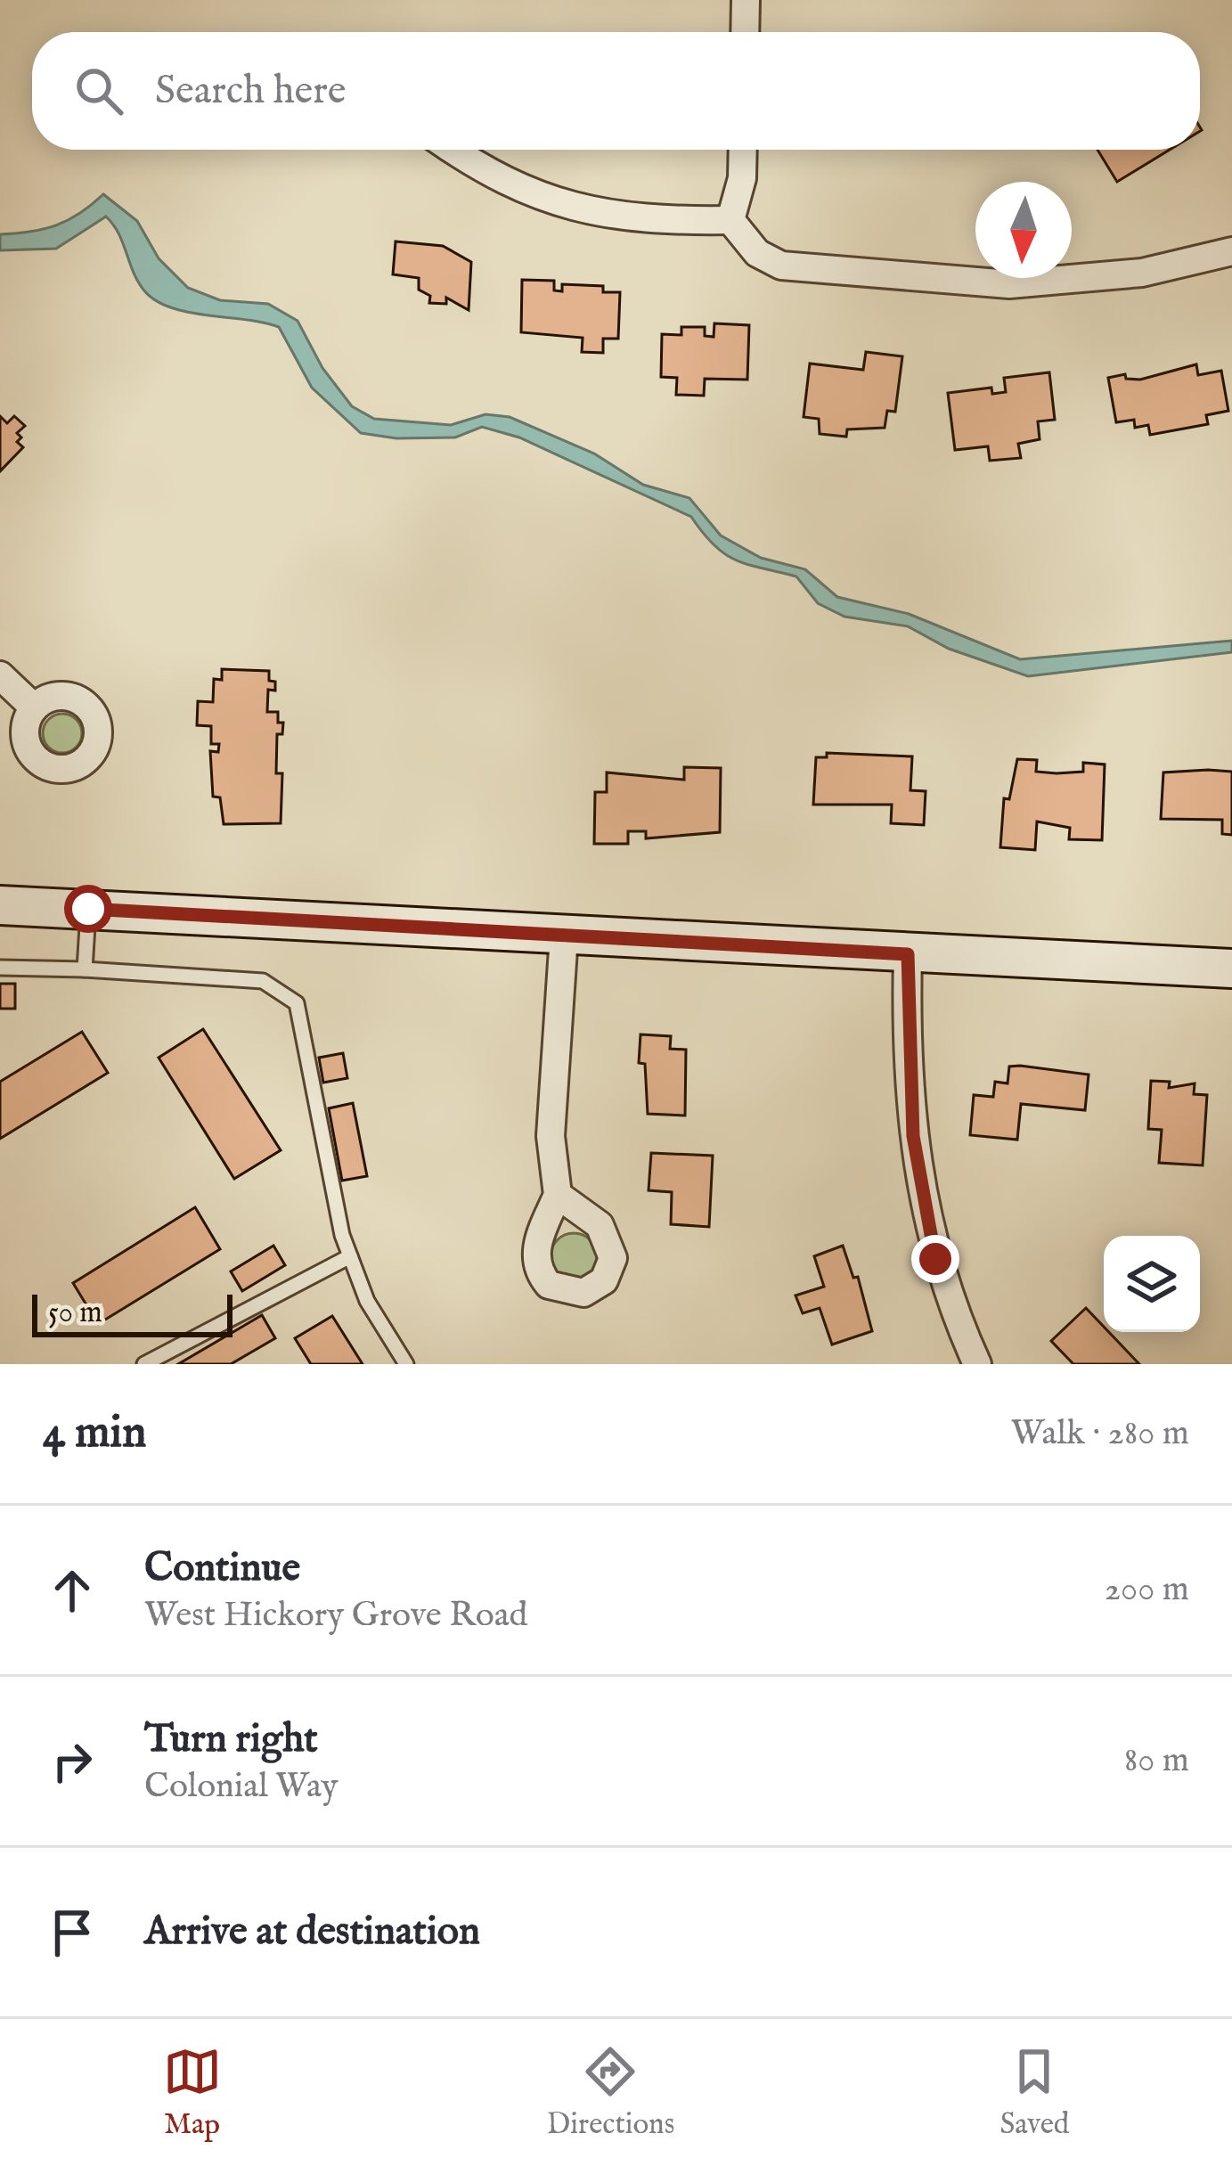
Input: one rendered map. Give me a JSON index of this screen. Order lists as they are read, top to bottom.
{
  "scale_bar": "50 m",
  "north": "bottom",
  "page": {
    "search": "Search here",
    "scale": "50 m",
    "heading": ["4 min", "Walk · 280 m"],
    "list": [
      ["Continue", "West Hickory Grove Road", "200 m"],
      ["Turn right", "Colonial Way", "80 m"],
      "Arrive at destination"
    ],
    "nav": ["Map", "Directions", "Saved"]
  }
}
